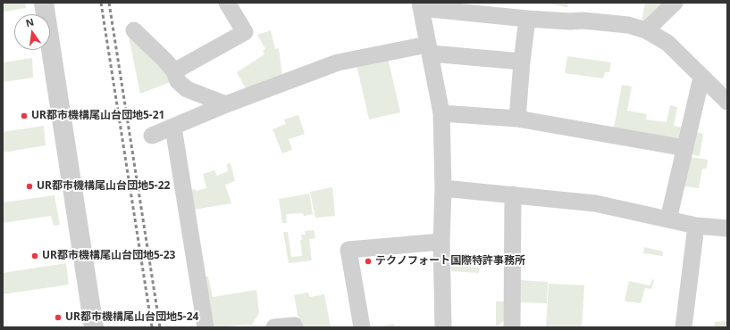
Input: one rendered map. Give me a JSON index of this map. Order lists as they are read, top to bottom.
{
  "places": [
    "UR都市機構尾山台団地5-21",
    "UR都市機構尾山台団地5-22",
    "UR都市機構尾山台団地5-23",
    "テクノフォート国際特許事務所",
    "UR都市機構尾山台団地5-24"
  ],
  "north": "top"
}
